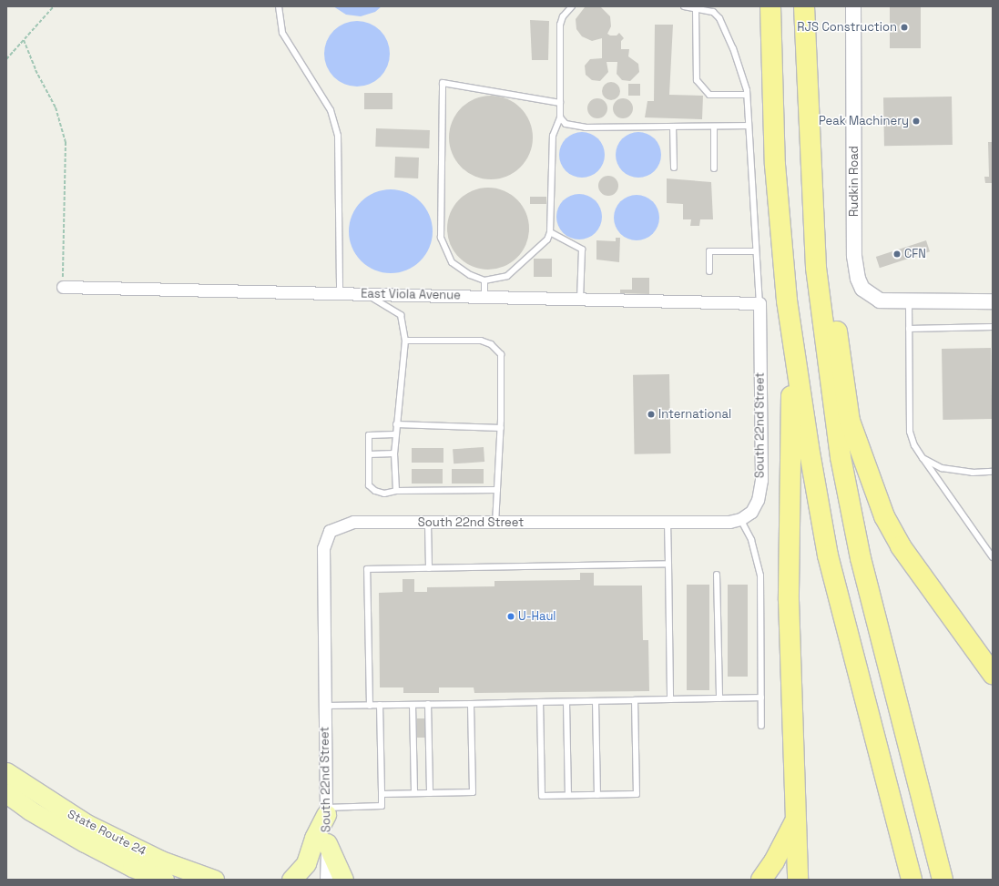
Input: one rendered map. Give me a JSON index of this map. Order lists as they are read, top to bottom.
{
  "streets": {
    "main road": ["State Route 24"],
    "street": ["Rudkin Road", "East Viola Avenue", "South 22nd Street"]
  },
  "crossings": [
    ["East Viola Avenue", "South 22nd Street"]
  ],
  "places": [
    "RJS Construction",
    "Peak Machinery",
    "CFN",
    "International",
    "U-Haul"
  ]
}
